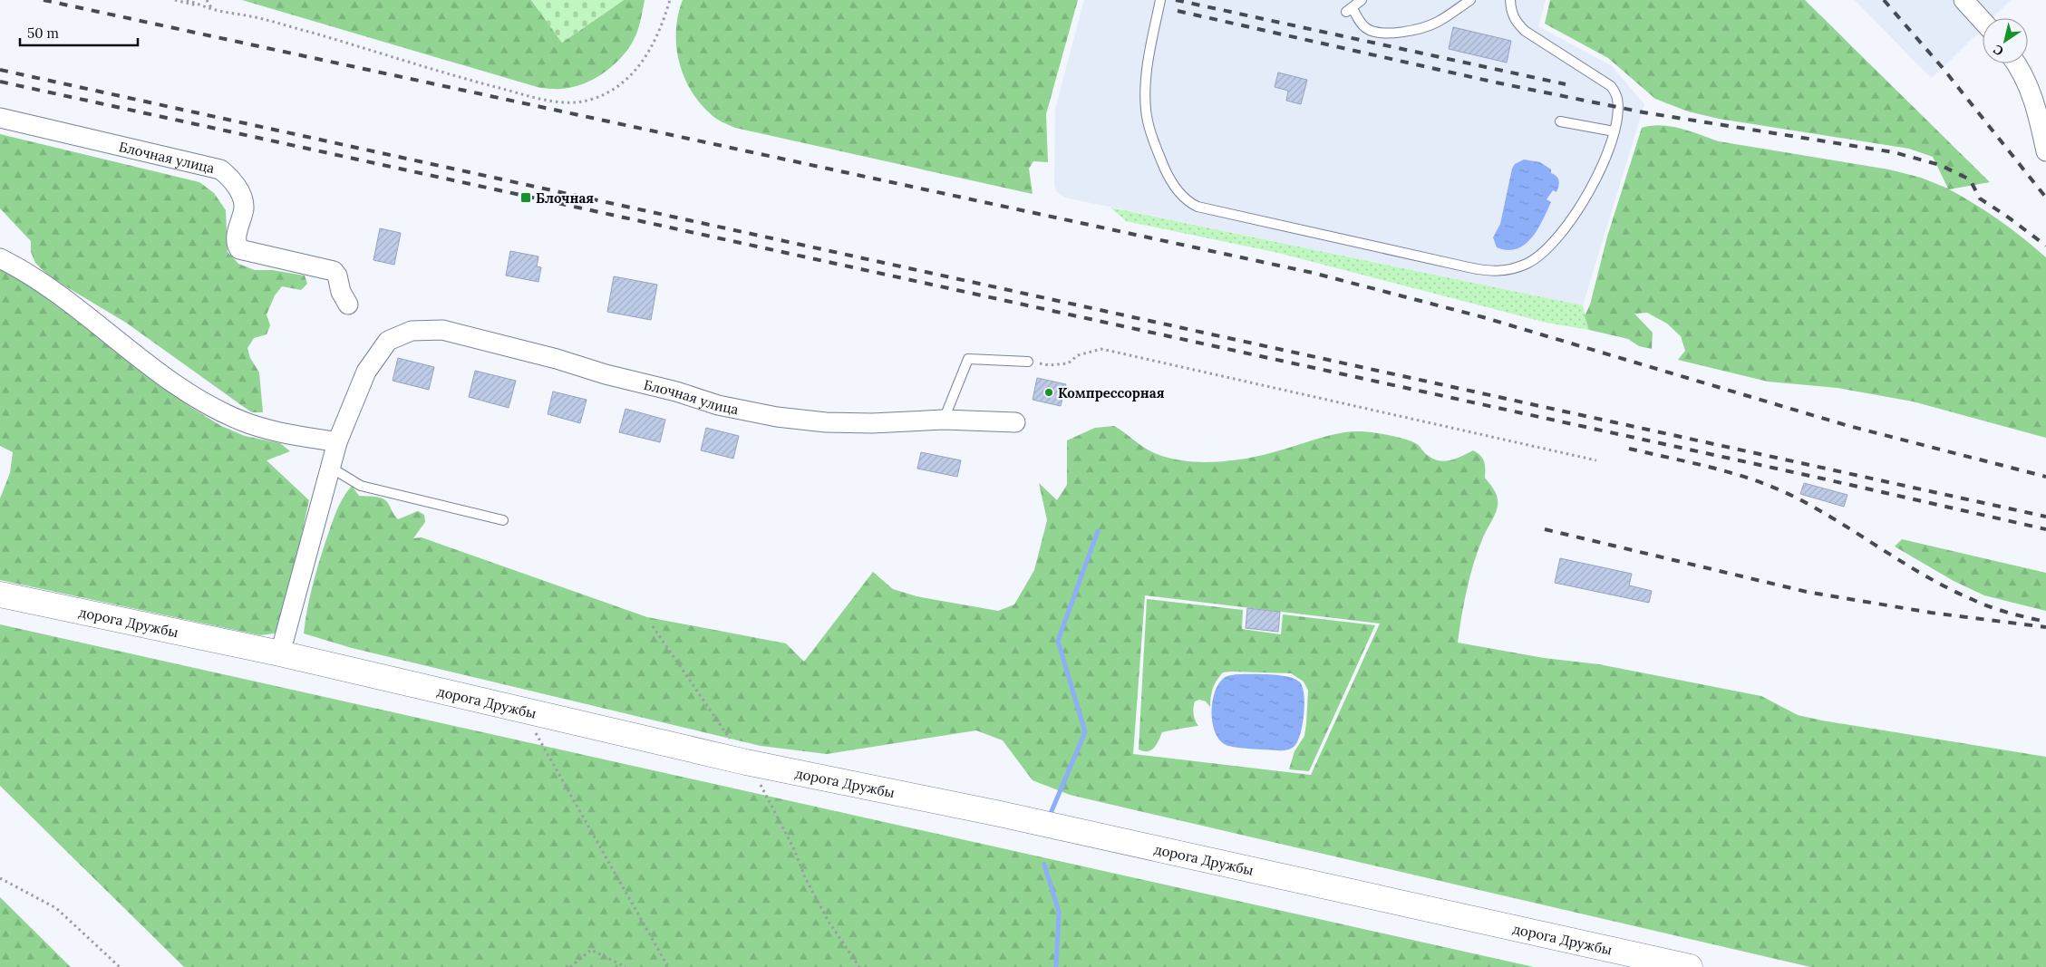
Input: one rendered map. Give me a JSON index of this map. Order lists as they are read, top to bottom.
{
  "streets": {
    "main road": ["дорога Дружбы"],
    "street": ["Блочная улица"]
  },
  "places": {
    "transit": ["Блочная"],
    "other": ["Компрессорная"]
  },
  "scale_bar": "50 m",
  "north": "bottom left"
}
